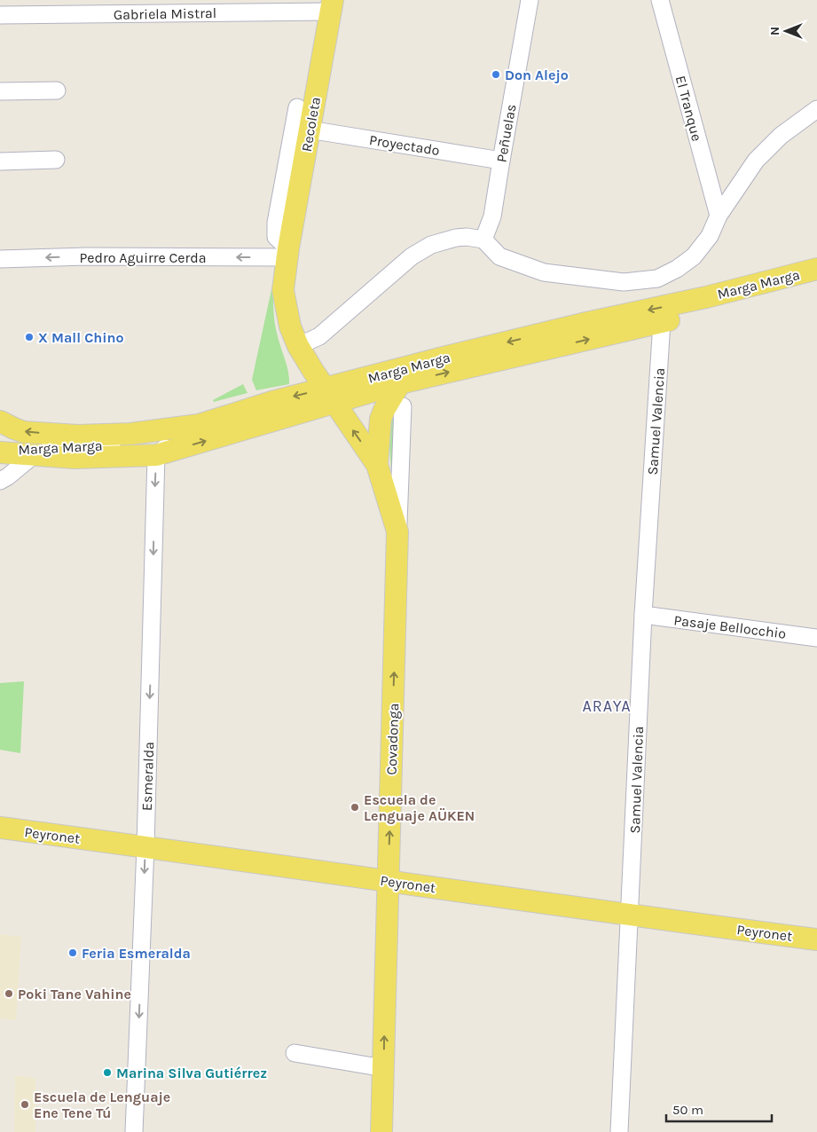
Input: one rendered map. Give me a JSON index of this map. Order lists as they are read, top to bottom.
{
  "streets": {
    "main road": [
      "Recoleta",
      "Marga Marga",
      "Covadonga",
      "Peyronet"
    ],
    "street": [
      "Gabriela Mistral",
      "El Tranque",
      "Peñuelas",
      "Proyectado",
      "Pedro Aguirre Cerda",
      "Samuel Valencia",
      "Pasaje Bellocchio",
      "Esmeralda"
    ]
  },
  "crossings": [
    ["Gabriela Mistral", "Recoleta"],
    ["Recoleta", "Proyectado"],
    ["Recoleta", "Pedro Aguirre Cerda"],
    ["Recoleta", "Marga Marga"],
    ["Recoleta", "Covadonga"],
    ["Peñuelas", "Proyectado"],
    ["Marga Marga", "Samuel Valencia"],
    ["Marga Marga", "Covadonga"],
    ["Marga Marga", "Esmeralda"],
    ["Samuel Valencia", "Pasaje Bellocchio"],
    ["Samuel Valencia", "Peyronet"],
    ["Covadonga", "Peyronet"],
    ["Esmeralda", "Peyronet"]
  ],
  "one_way": ["Pedro Aguirre Cerda", "Covadonga", "Esmeralda"],
  "districts": ["ARAYA"],
  "places": [
    "Don Alejo",
    "X Mall Chino",
    "Escuela de Lenguaje AÜKEN",
    "Feria Esmeralda",
    "Poki Tane Vahine",
    "Marina Silva Gutiérrez",
    "Escuela de Lenguaje Ene Tene Tú"
  ],
  "scale_bar": "50 m",
  "north": "left"
}
